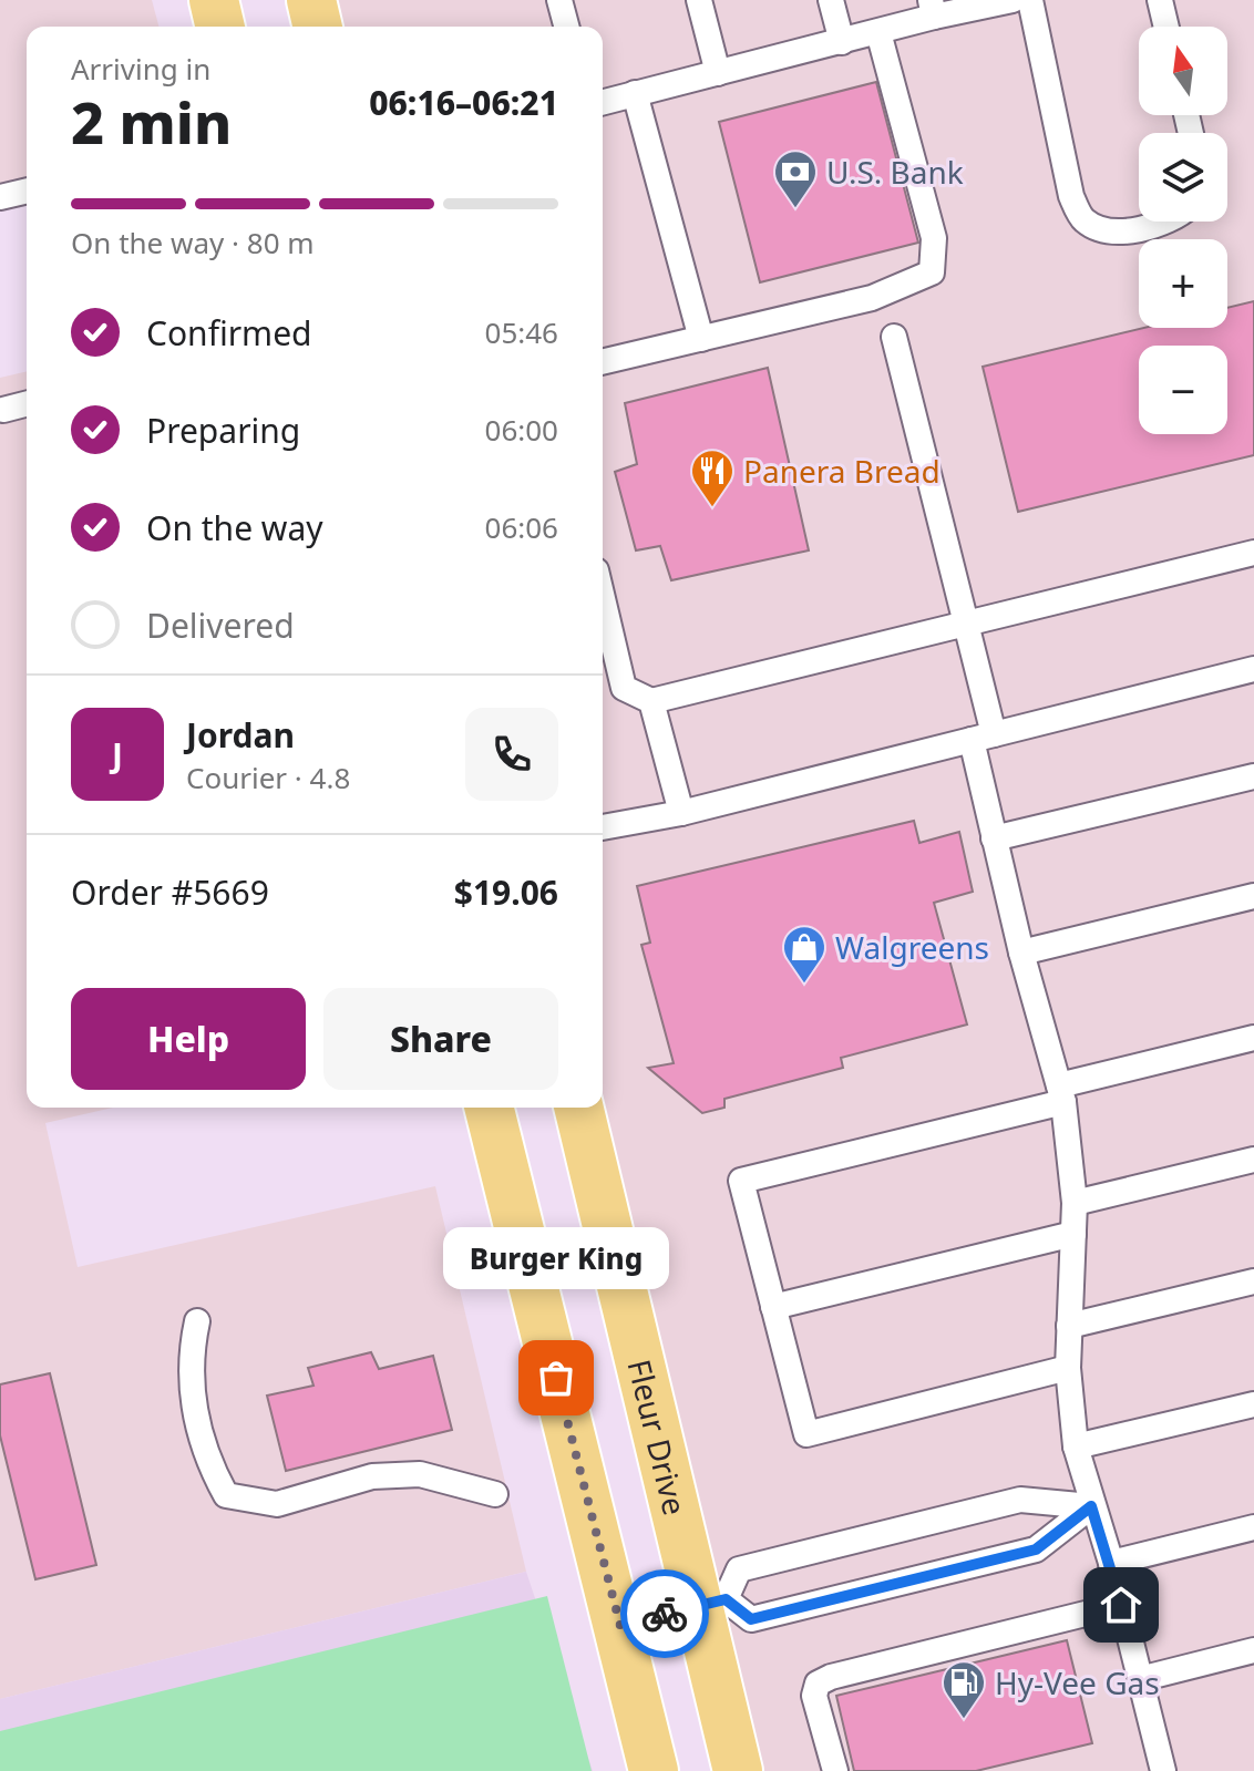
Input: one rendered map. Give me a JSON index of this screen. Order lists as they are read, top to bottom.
{
  "streets": {
    "main road": ["Fleur Drive"]
  },
  "places": {
    "bank": ["U.S. Bank"],
    "restaurant": ["Panera Bread"],
    "shop": ["Walgreens"],
    "other": ["Burger King"],
    "fuel station": ["Hy-Vee Gas"]
  },
  "north": "top",
  "page": {
    "map_buttons": ["+", "−"],
    "heading": ["2 min", "Arriving in", "06:16–06:21"],
    "panel": [
      "Jordan",
      "Courier · 4.8",
      "Order #5669",
      "$19.06"
    ],
    "bar": "On the way · 80 m",
    "list": [
      ["Confirmed", "05:46"],
      ["Preparing", "06:00"],
      ["On the way", "06:06"],
      "Delivered"
    ],
    "round": "J",
    "buttons": ["Help", "Share"],
    "bubble": "Burger King"
  }
}
